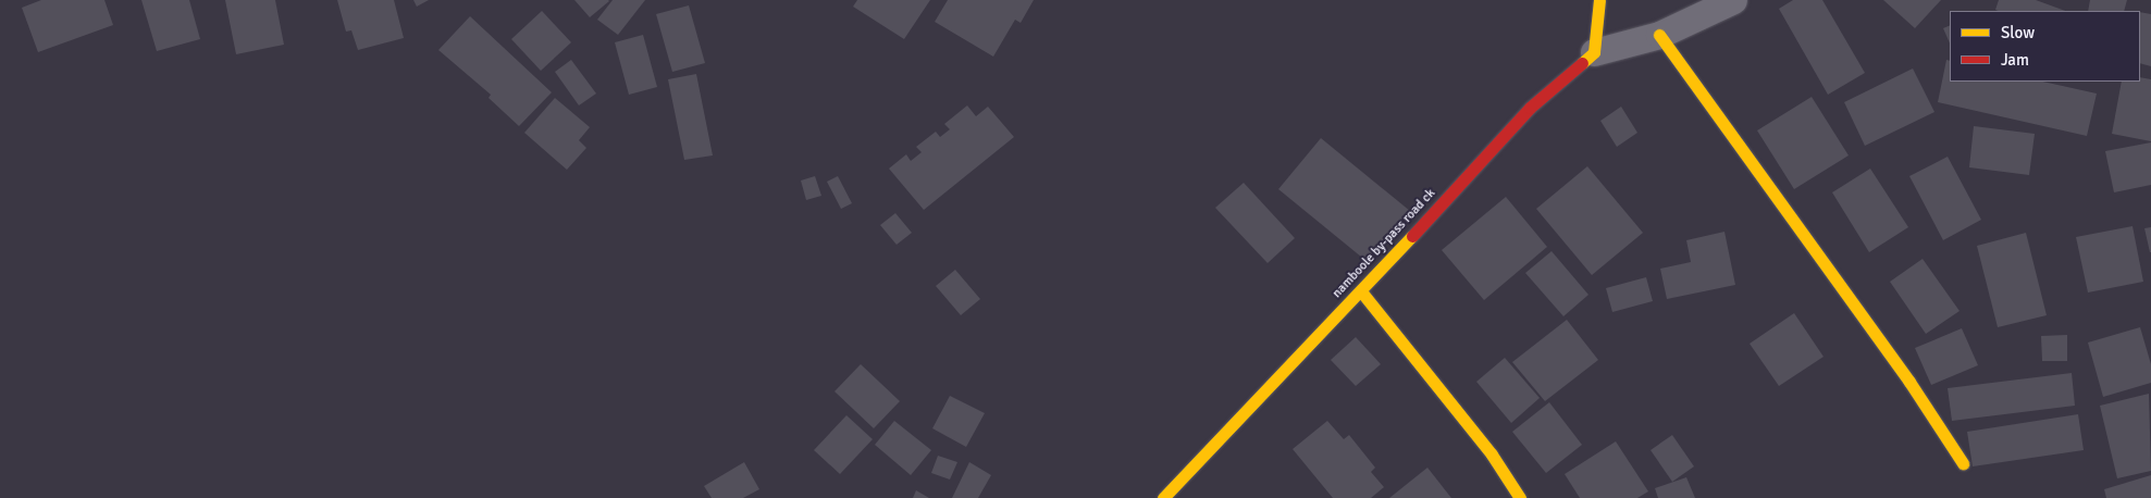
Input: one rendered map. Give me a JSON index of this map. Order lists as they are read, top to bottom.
{
  "streets": {
    "street": ["namboole by-pass road ck"]
  },
  "legend": ["Slow", "Jam"]
}
